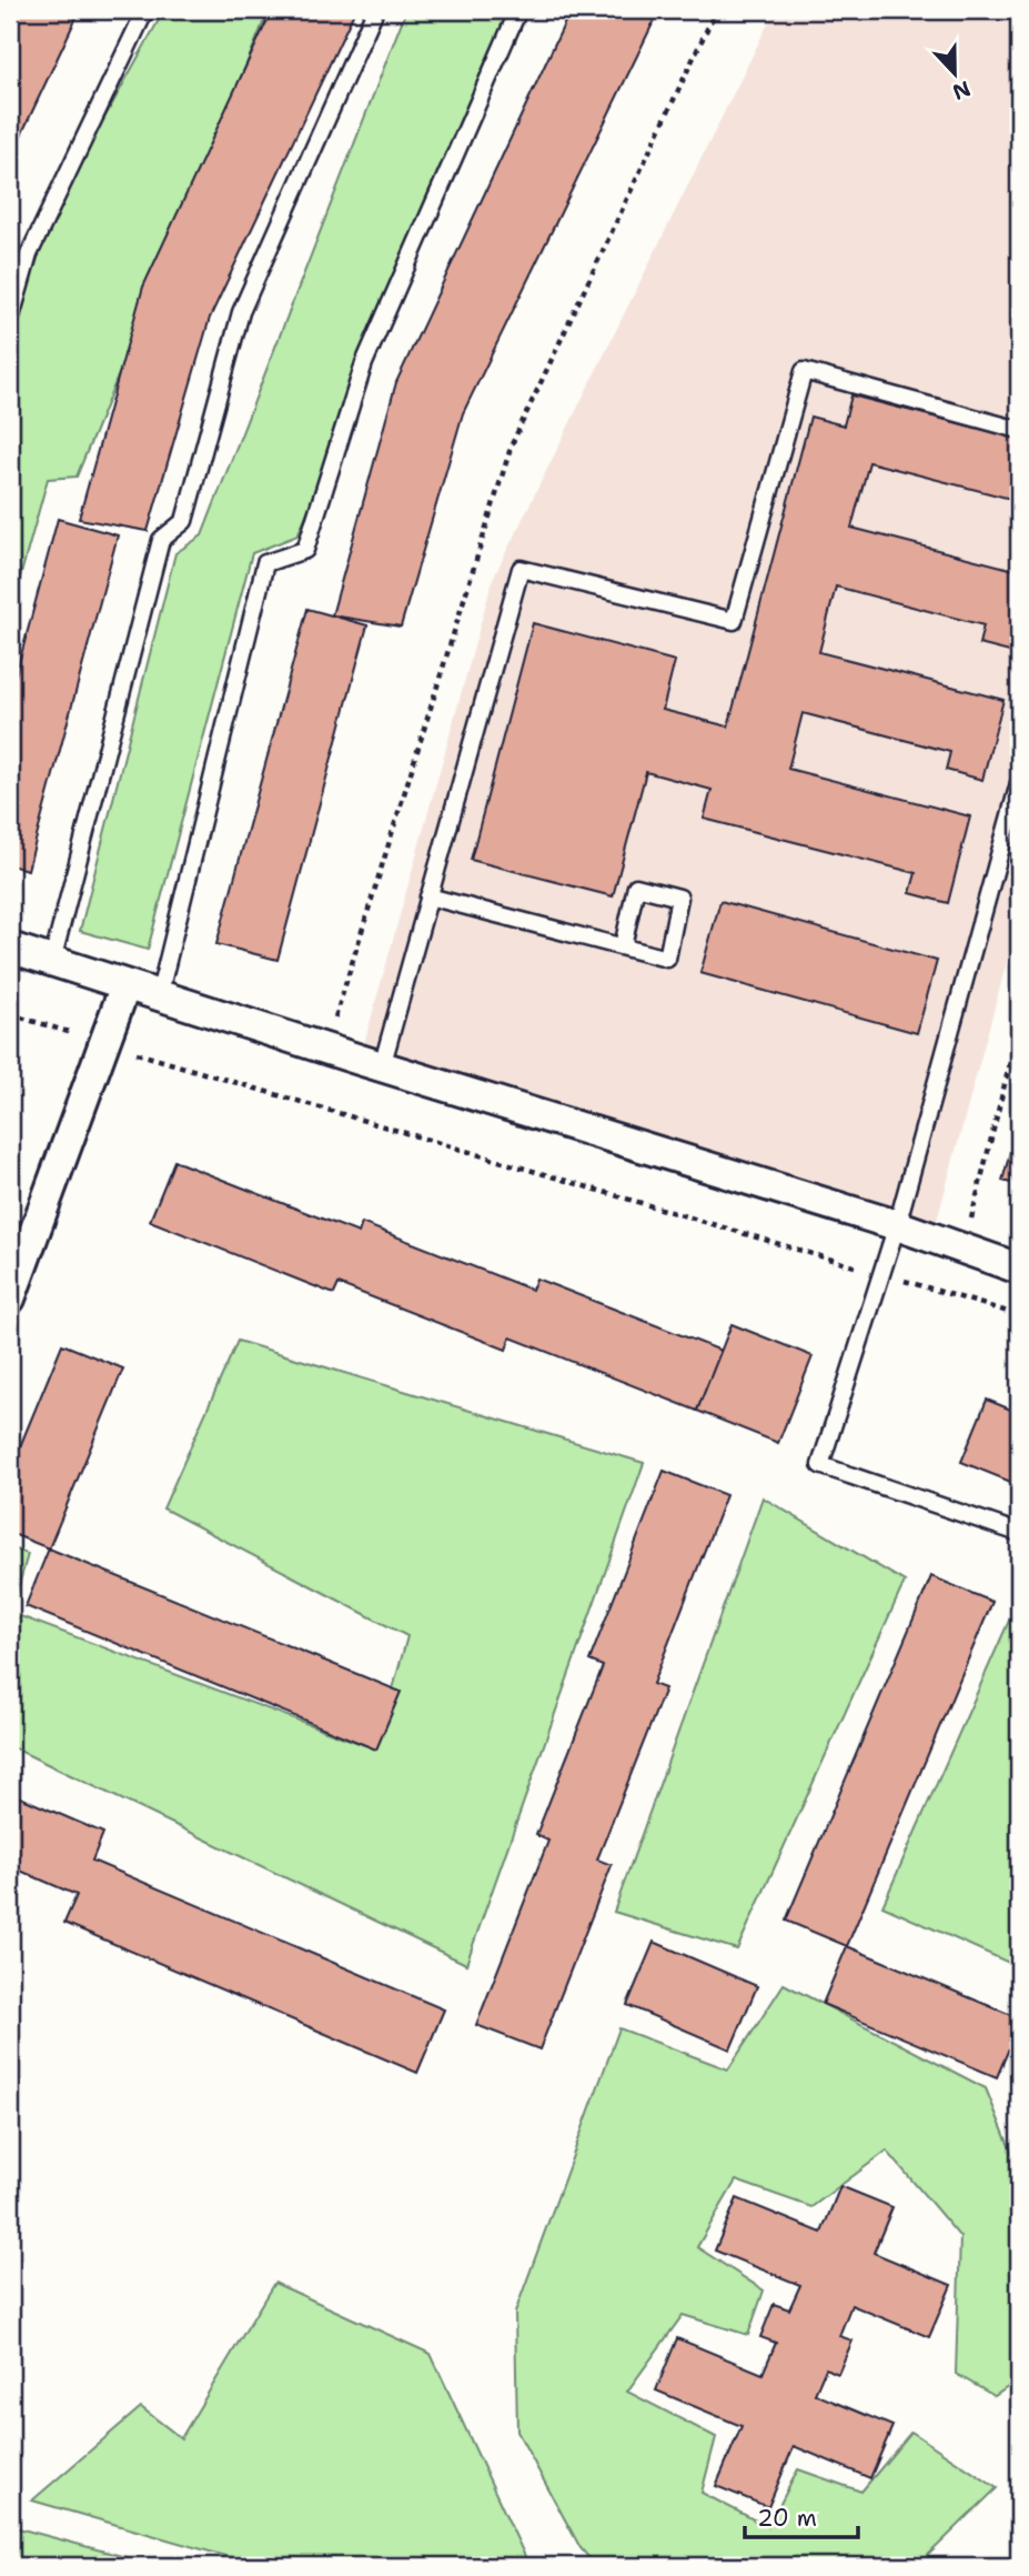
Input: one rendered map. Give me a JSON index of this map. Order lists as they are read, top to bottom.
{
  "scale_bar": "20 m",
  "north": "bottom"
}
